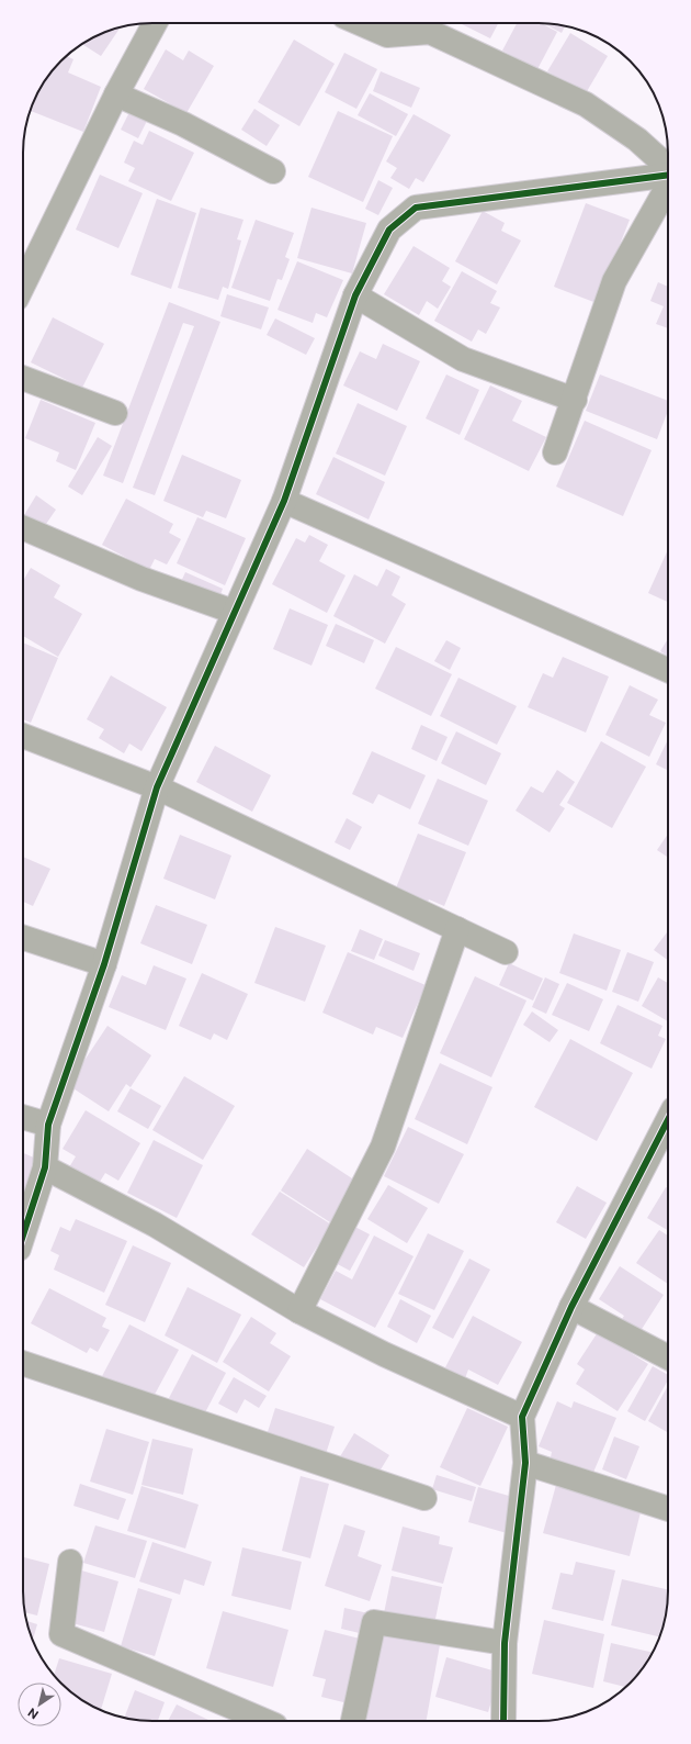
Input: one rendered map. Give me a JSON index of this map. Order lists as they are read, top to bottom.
{
  "north": "bottom left"
}
